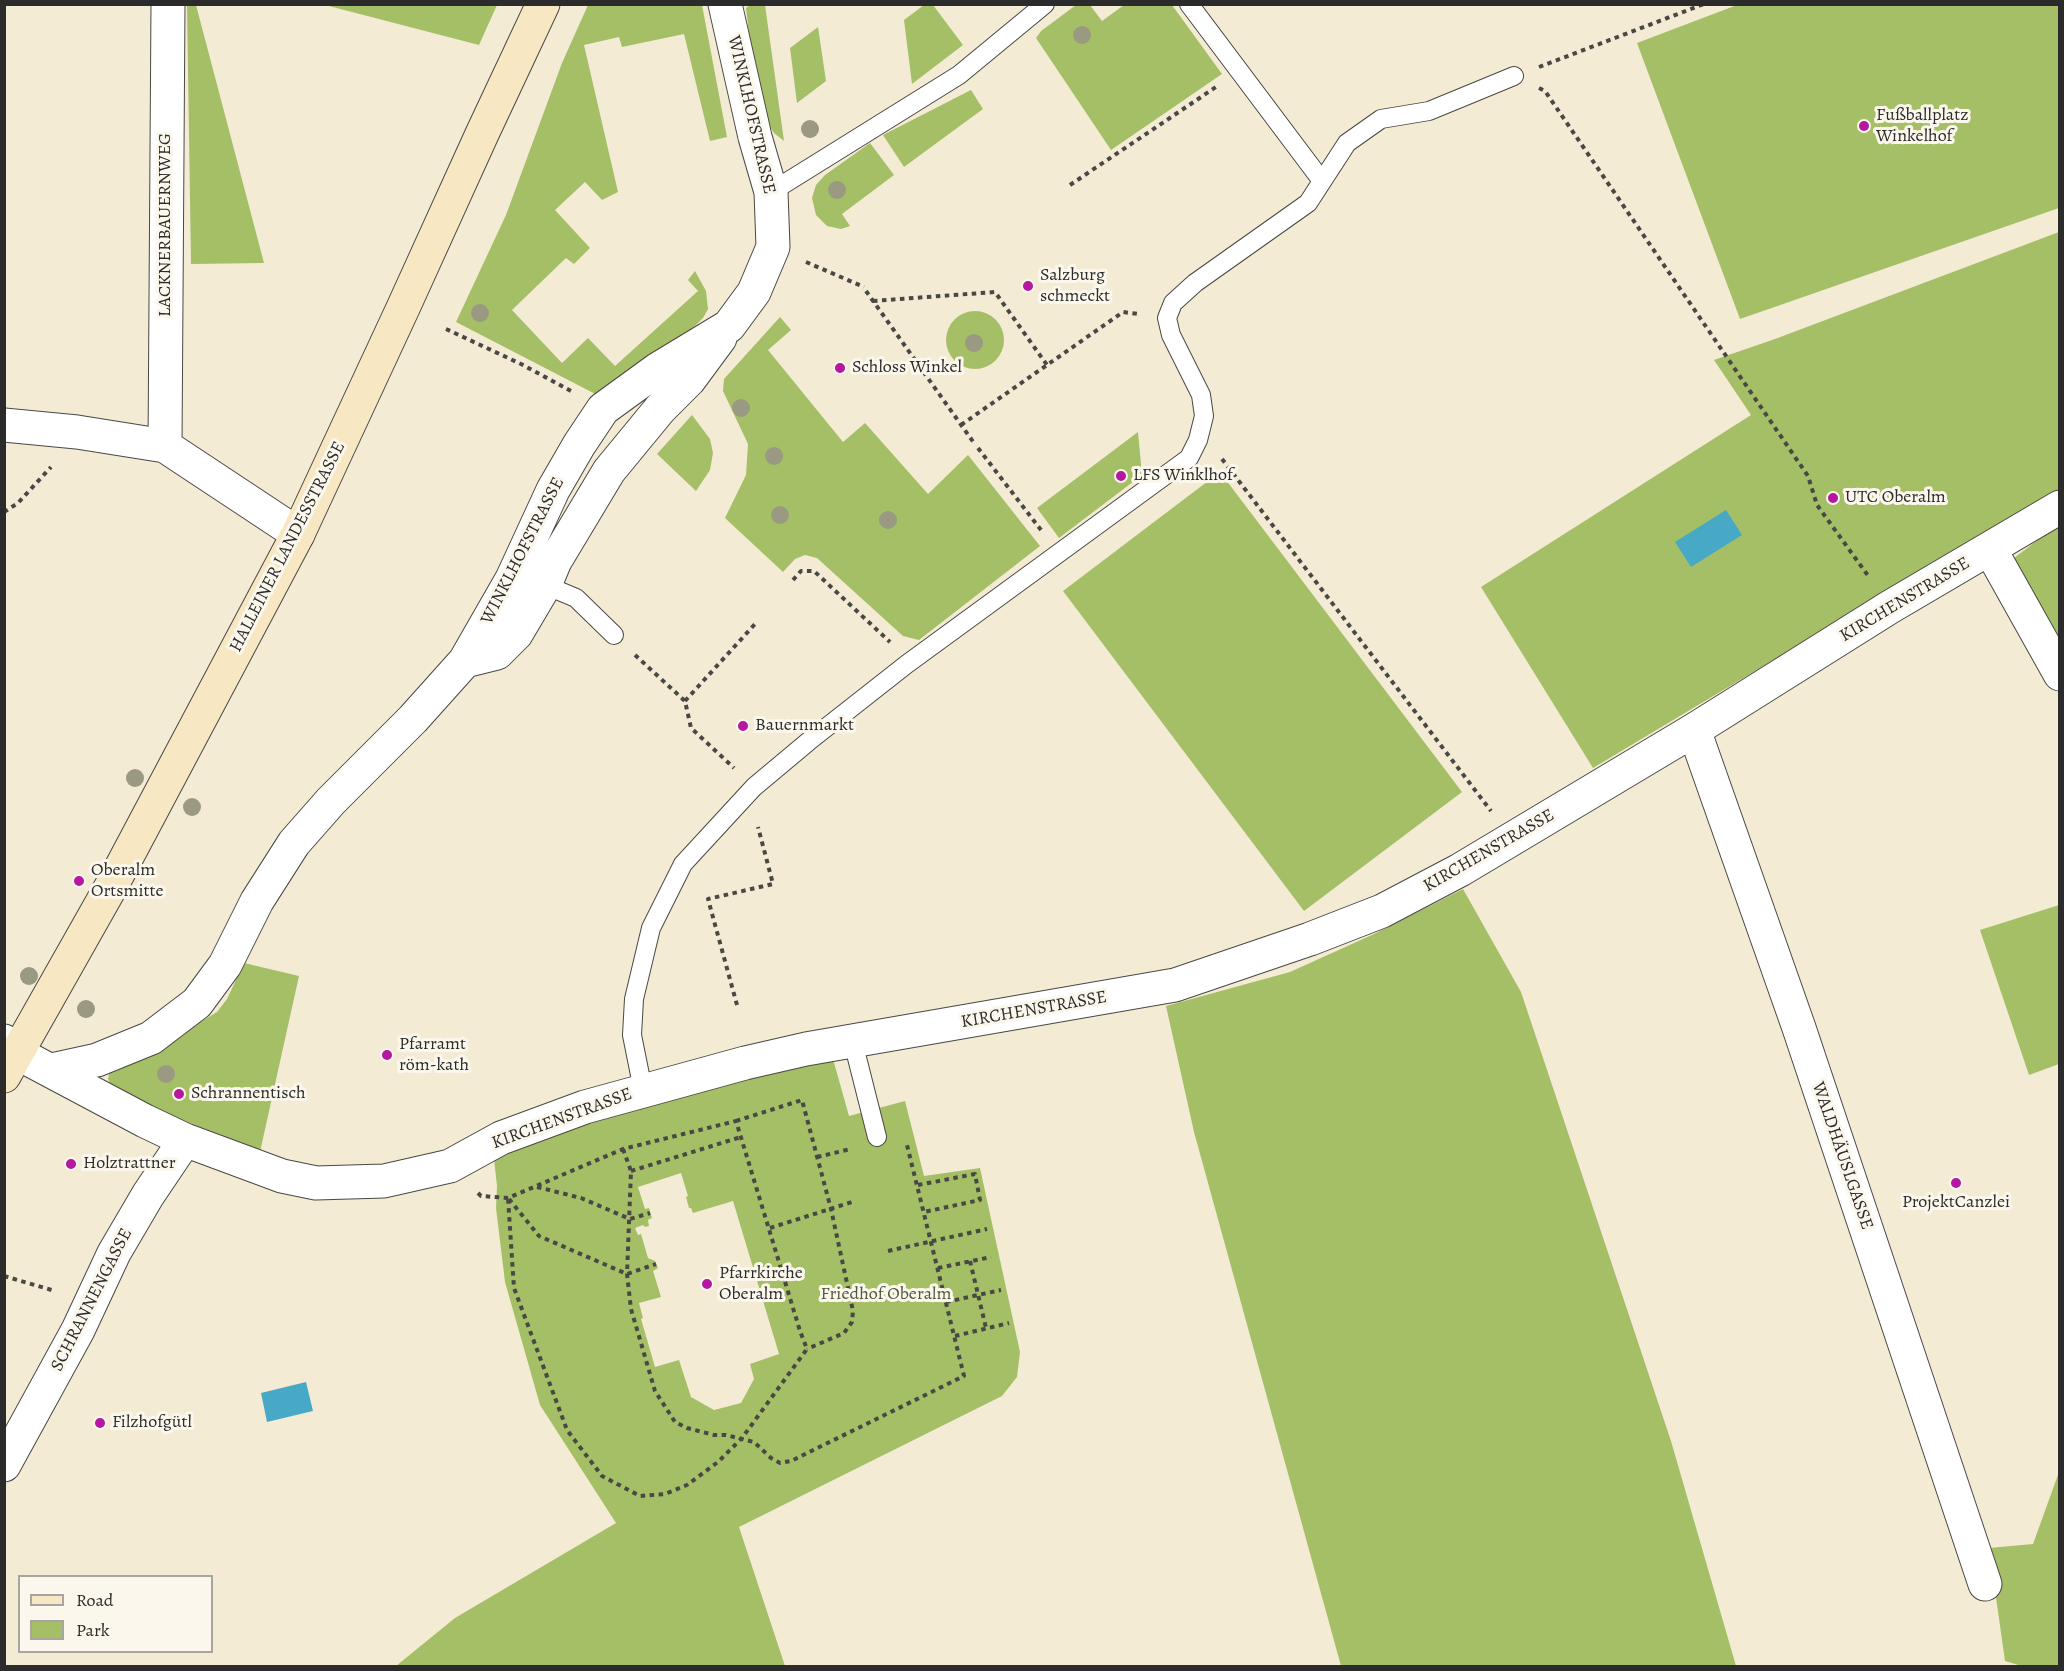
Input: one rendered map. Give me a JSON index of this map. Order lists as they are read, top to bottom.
{
  "streets": {
    "main road": ["HALLEINER LANDESSTRASSE"],
    "street": [
      "WINKLHOFSTRASSE",
      "LACKNERBAUERNWEG",
      "KIRCHENSTRASSE",
      "WALDHÄUSLGASSE",
      "SCHRANNENGASSE"
    ]
  },
  "crossings": [
    ["WINKLHOFSTRASSE", "KIRCHENSTRASSE"],
    ["HALLEINER LANDESSTRASSE", "KIRCHENSTRASSE"],
    ["KIRCHENSTRASSE", "WALDHÄUSLGASSE"],
    ["KIRCHENSTRASSE", "SCHRANNENGASSE"]
  ],
  "parks": ["Friedhof Oberalm"],
  "places": [
    "Fußballplatz Winkelhof",
    "Salzburg schmeckt",
    "Schloss Winkel",
    "LFS Winklhof",
    "UTC Oberalm",
    "Bauernmarkt",
    "Oberalm Ortsmitte",
    "Pfarramt röm-kath",
    "Schrannentisch",
    "Holztrattner",
    "ProjektCanzlei",
    "Pfarrkirche Oberalm",
    "Filzhofgütl"
  ],
  "legend": ["Road", "Park"]
}
